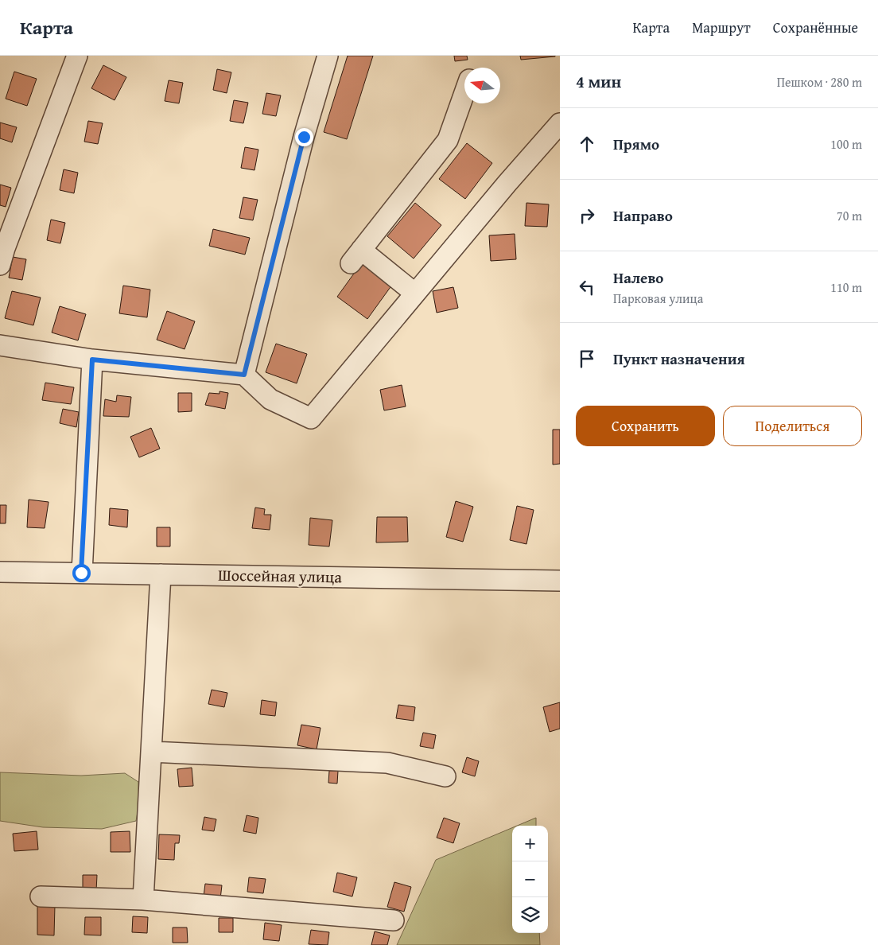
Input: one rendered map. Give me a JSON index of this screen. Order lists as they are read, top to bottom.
{
  "streets": {
    "street": ["Шоссейная улица"]
  },
  "north": "left",
  "page": {
    "header": "Карта",
    "nav": ["Карта", "Маршрут", "Сохранённые"],
    "heading": ["4 мин", "Пешком · 280 m"],
    "list": [
      ["Прямо", "100 m"],
      ["Направо", "70 m"],
      ["Налево", "Парковая улица", "110 m"],
      "Пункт назначения"
    ],
    "buttons": ["Сохранить", "Поделиться"],
    "map_buttons": ["+", "−"]
  }
}
